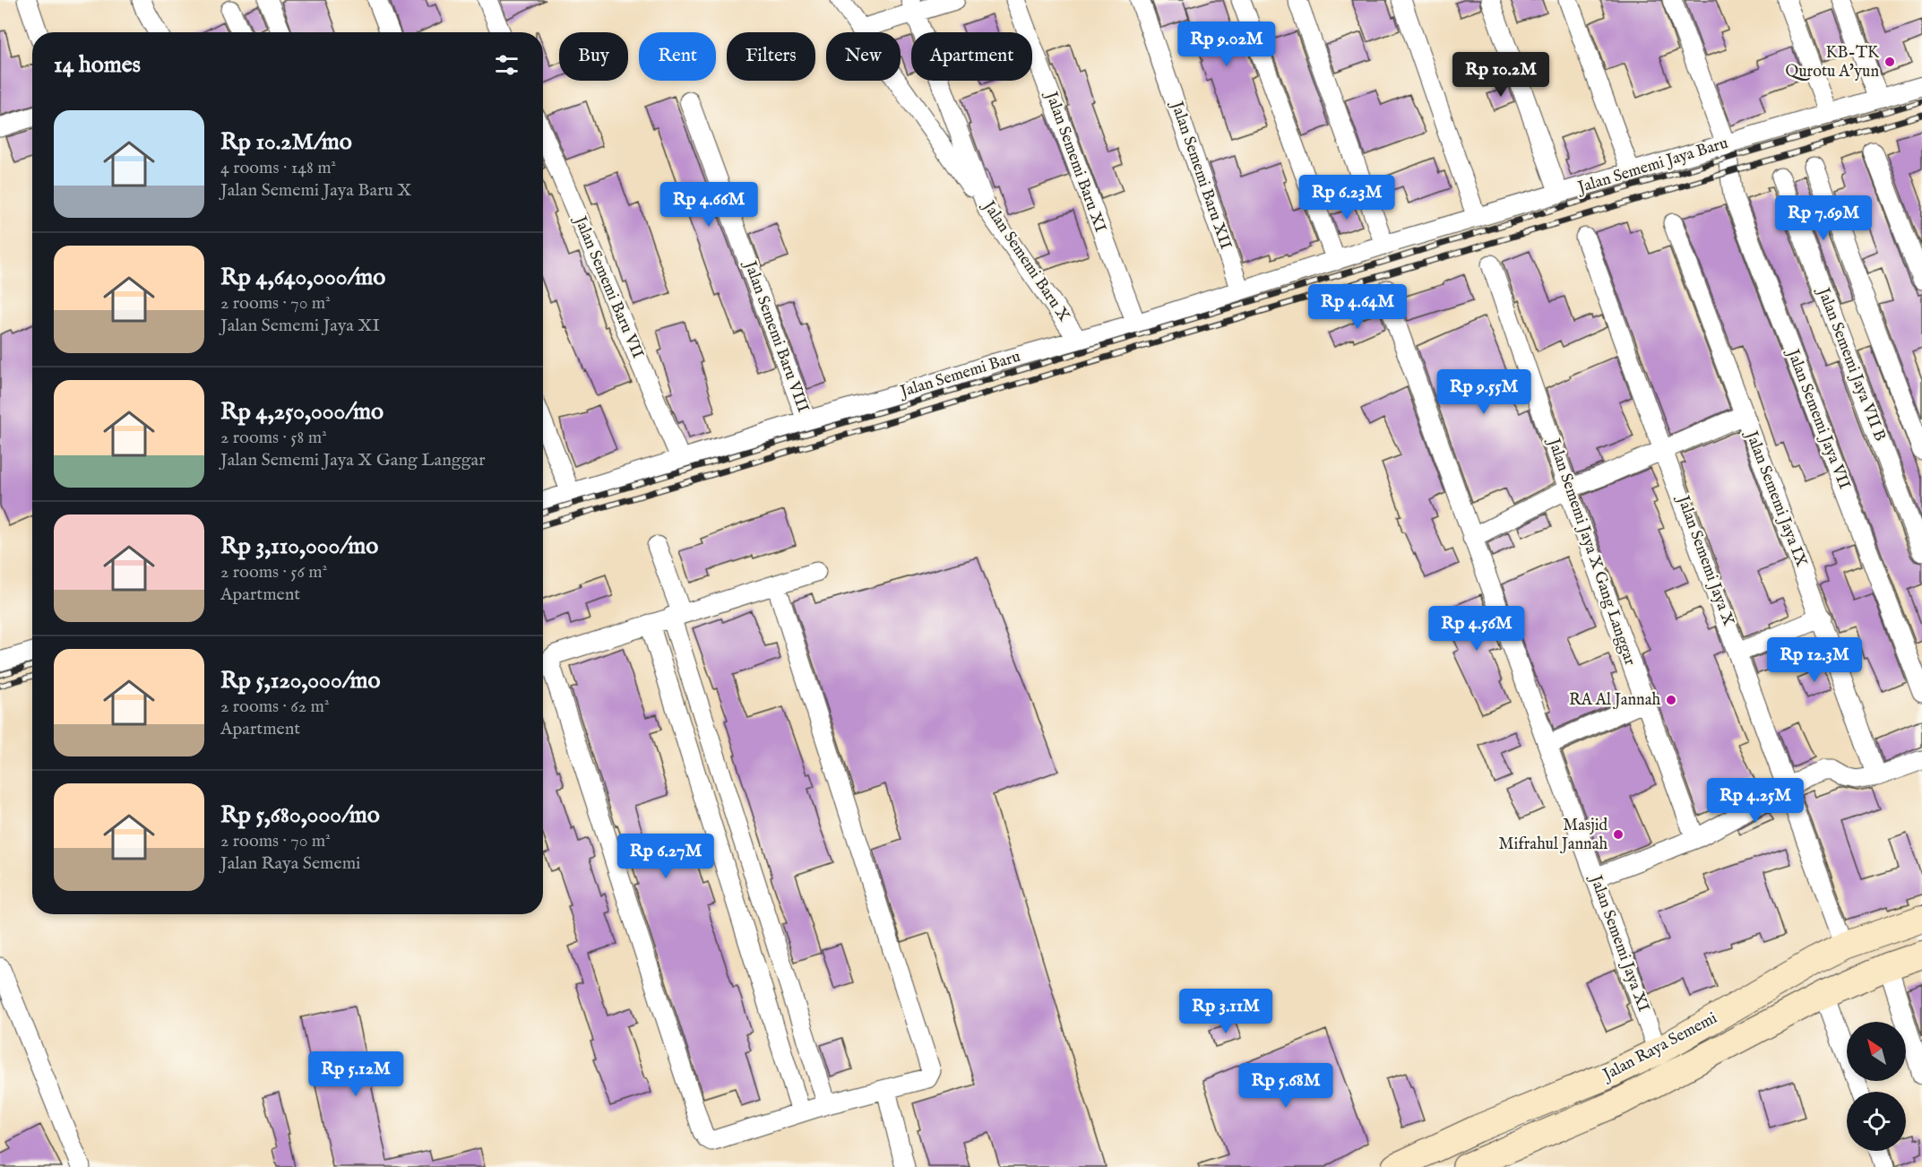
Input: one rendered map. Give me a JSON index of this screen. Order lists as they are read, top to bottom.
{
  "streets": {
    "main road": ["Jalan Raya Sememi"],
    "street": [
      "Jalan Sememi Baru XI",
      "Jalan Sememi Jaya Baru",
      "Jalan Sememi Baru XII",
      "Jalan Sememi Baru X",
      "Jalan Sememi Baru VII",
      "Jalan Sememi Baru VIII",
      "Jalan Sememi Jaya VII B",
      "Jalan Sememi Baru",
      "Jalan Sememi Jaya VII",
      "Jalan Sememi Jaya IX",
      "Jalan Sememi Jaya X Gang Langgar",
      "Jalan Sememi Jaya X",
      "Jalan Sememi Jaya XI"
    ]
  },
  "crossings": [
    ["Jalan Sememi Baru XI", "Jalan Sememi Baru"],
    ["Jalan Sememi Jaya Baru", "Jalan Sememi Baru"],
    ["Jalan Sememi Jaya Baru", "Jalan Sememi Jaya VII"],
    ["Jalan Sememi Baru XII", "Jalan Sememi Baru"],
    ["Jalan Sememi Baru X", "Jalan Sememi Baru"],
    ["Jalan Sememi Baru VII", "Jalan Sememi Baru"],
    ["Jalan Sememi Baru VIII", "Jalan Sememi Baru"],
    ["Jalan Sememi Jaya X", "Jalan Raya Sememi"],
    ["Jalan Sememi Jaya XI", "Jalan Raya Sememi"]
  ],
  "places": ["KB-TK Qurotu A'yun", "RA Al Jannah", "Masjid Mifrahul Jannah"],
  "north": "top left",
  "page": {
    "price": [
      "Rp 9.02M",
      "Rp 10.2M",
      "Rp 6.23M",
      "Rp 4.66M",
      "Rp 7.69M",
      "Rp 4.64M",
      "Rp 9.55M",
      "Rp 4.56M",
      "Rp 12.3M",
      "Rp 4.25M",
      "Rp 6.27M",
      "Rp 3.11M",
      "Rp 5.12M",
      "Rp 5.68M"
    ],
    "chip": [
      "Buy",
      "Rent",
      "Filters",
      "New",
      "Apartment"
    ],
    "heading": "14 homes",
    "list": [
      {
        "name": "Rp 10.2M/mo",
        "note": "4 rooms · 148 m² · Jalan Sememi Jaya Baru X"
      },
      {
        "name": "Rp 4,640,000/mo",
        "note": "2 rooms · 70 m² · Jalan Sememi Jaya XI"
      },
      {
        "name": "Rp 4,250,000/mo",
        "note": "2 rooms · 58 m² · Jalan Sememi Jaya X Gang Langgar"
      },
      {
        "name": "Rp 3,110,000/mo",
        "note": "2 rooms · 56 m² · Apartment"
      },
      {
        "name": "Rp 5,120,000/mo",
        "note": "2 rooms · 62 m² · Apartment"
      },
      {
        "name": "Rp 5,680,000/mo",
        "note": "2 rooms · 70 m² · Jalan Raya Sememi"
      }
    ]
  }
}
